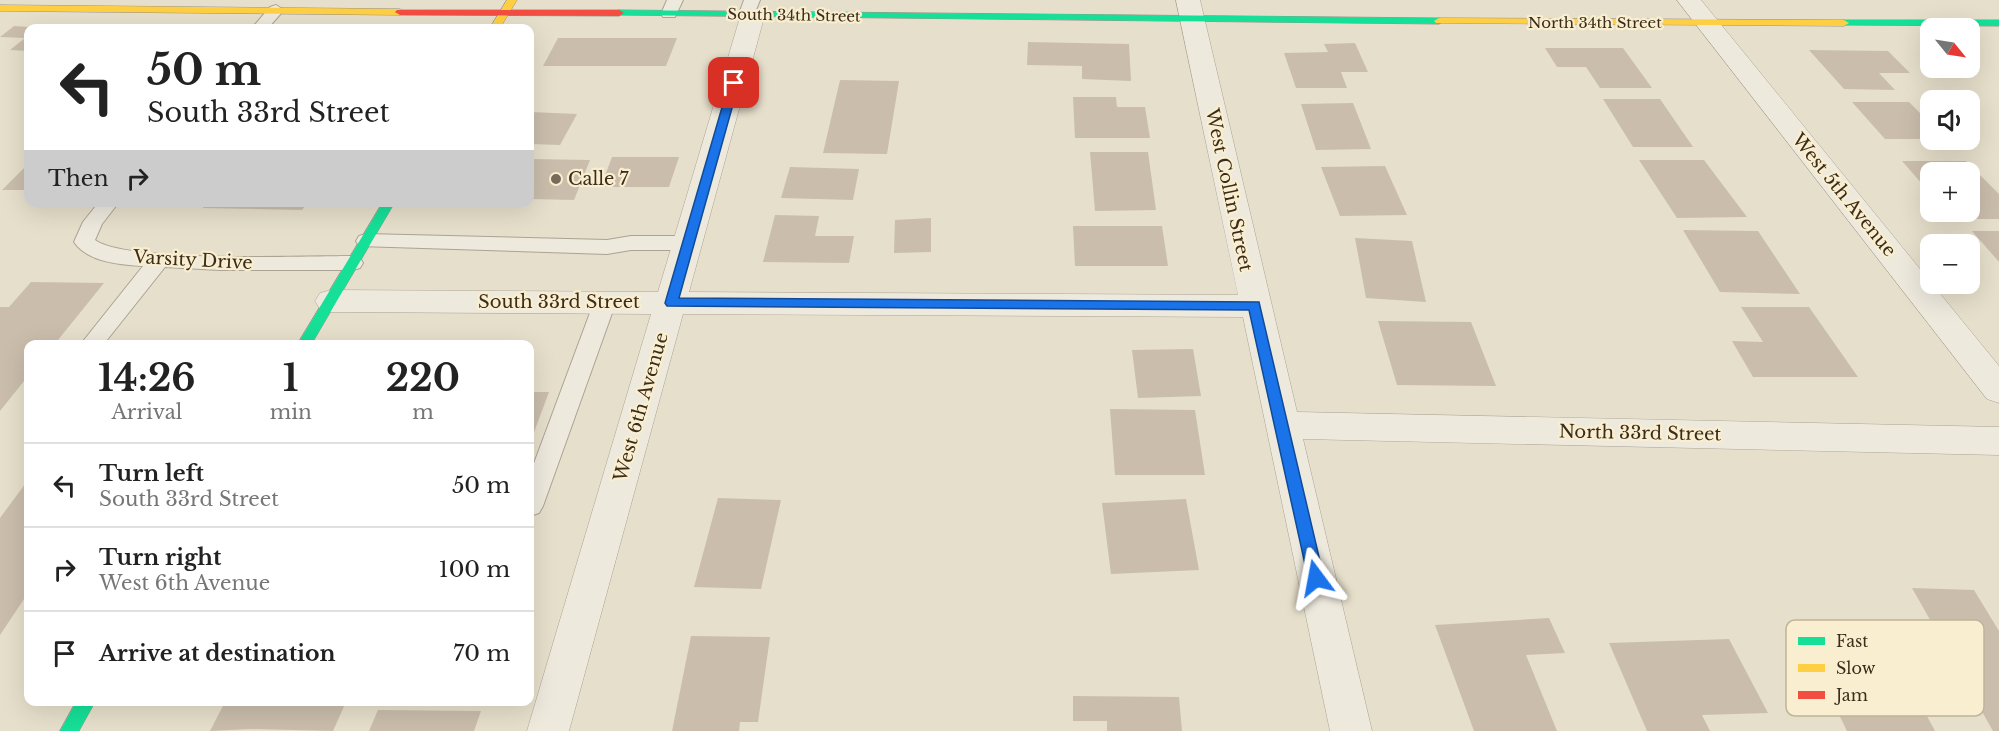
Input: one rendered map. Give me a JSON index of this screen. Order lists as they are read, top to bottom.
{
  "streets": {
    "street": [
      "South 34th Street",
      "North 34th Street",
      "West Collin Street",
      "West 5th Avenue",
      "South 33rd Street",
      "West 6th Avenue",
      "North 33rd Street"
    ],
    "lane": ["Varsity Drive"]
  },
  "crossings": [
    ["South 34th Street", "North 34th Street"],
    ["South 34th Street", "West Collin Street"],
    ["South 34th Street", "West 6th Avenue"],
    ["North 34th Street", "West Collin Street"],
    ["North 34th Street", "West 5th Avenue"],
    ["West Collin Street", "South 33rd Street"],
    ["West Collin Street", "North 33rd Street"],
    ["South 33rd Street", "West 6th Avenue"]
  ],
  "places": ["Calle 7"],
  "legend": ["Fast", "Slow", "Jam"],
  "north": "bottom right",
  "page": {
    "map_buttons": ["+", "−"],
    "turn": ["50 m", "South 33rd Street"],
    "then": "Then",
    "eta": [
      "14:26",
      "Arrival",
      "1",
      "min",
      "220",
      "m"
    ],
    "list": [
      {
        "name": "Turn left",
        "note": "South 33rd Street",
        "value": "50 m"
      },
      {
        "name": "Turn right",
        "note": "West 6th Avenue",
        "value": "100 m"
      },
      {
        "name": "Arrive at destination",
        "value": "70 m"
      }
    ]
  }
}
